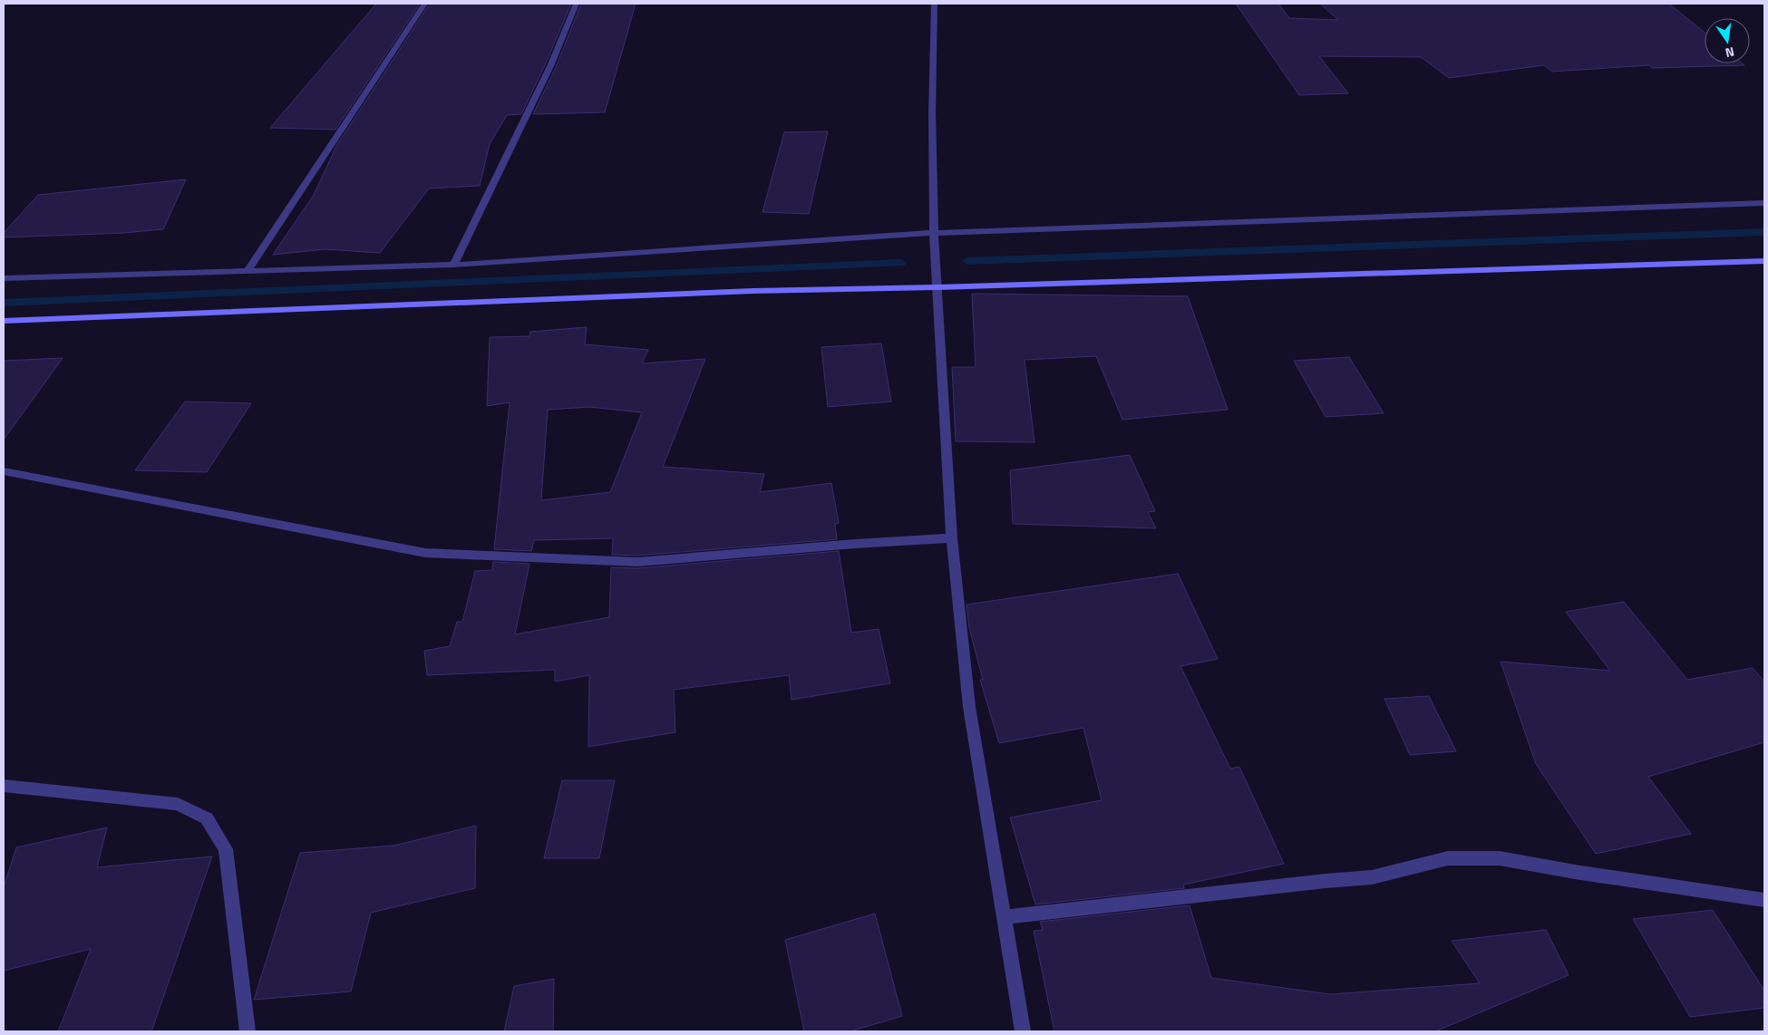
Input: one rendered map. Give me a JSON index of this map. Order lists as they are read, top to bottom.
{
  "north": "bottom"
}
